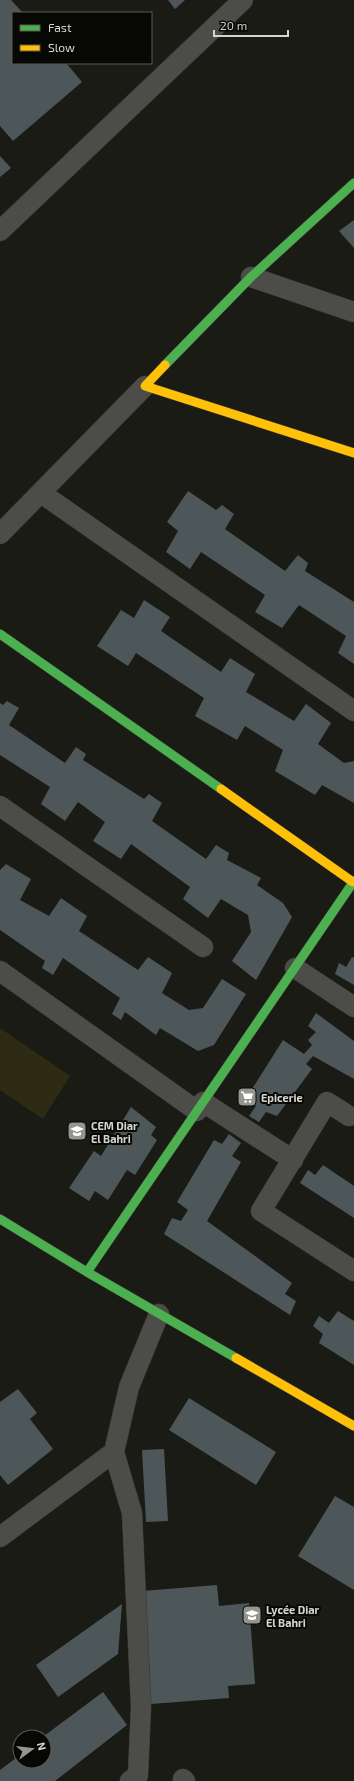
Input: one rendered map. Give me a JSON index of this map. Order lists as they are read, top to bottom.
{
  "places": {
    "supermarket": ["Epicerie"],
    "school or university": ["CEM Diar El Bahri", "Lycée Diar El Bahri"]
  },
  "legend": ["Fast", "Slow"],
  "scale_bar": "20 m",
  "north": "right"
}
